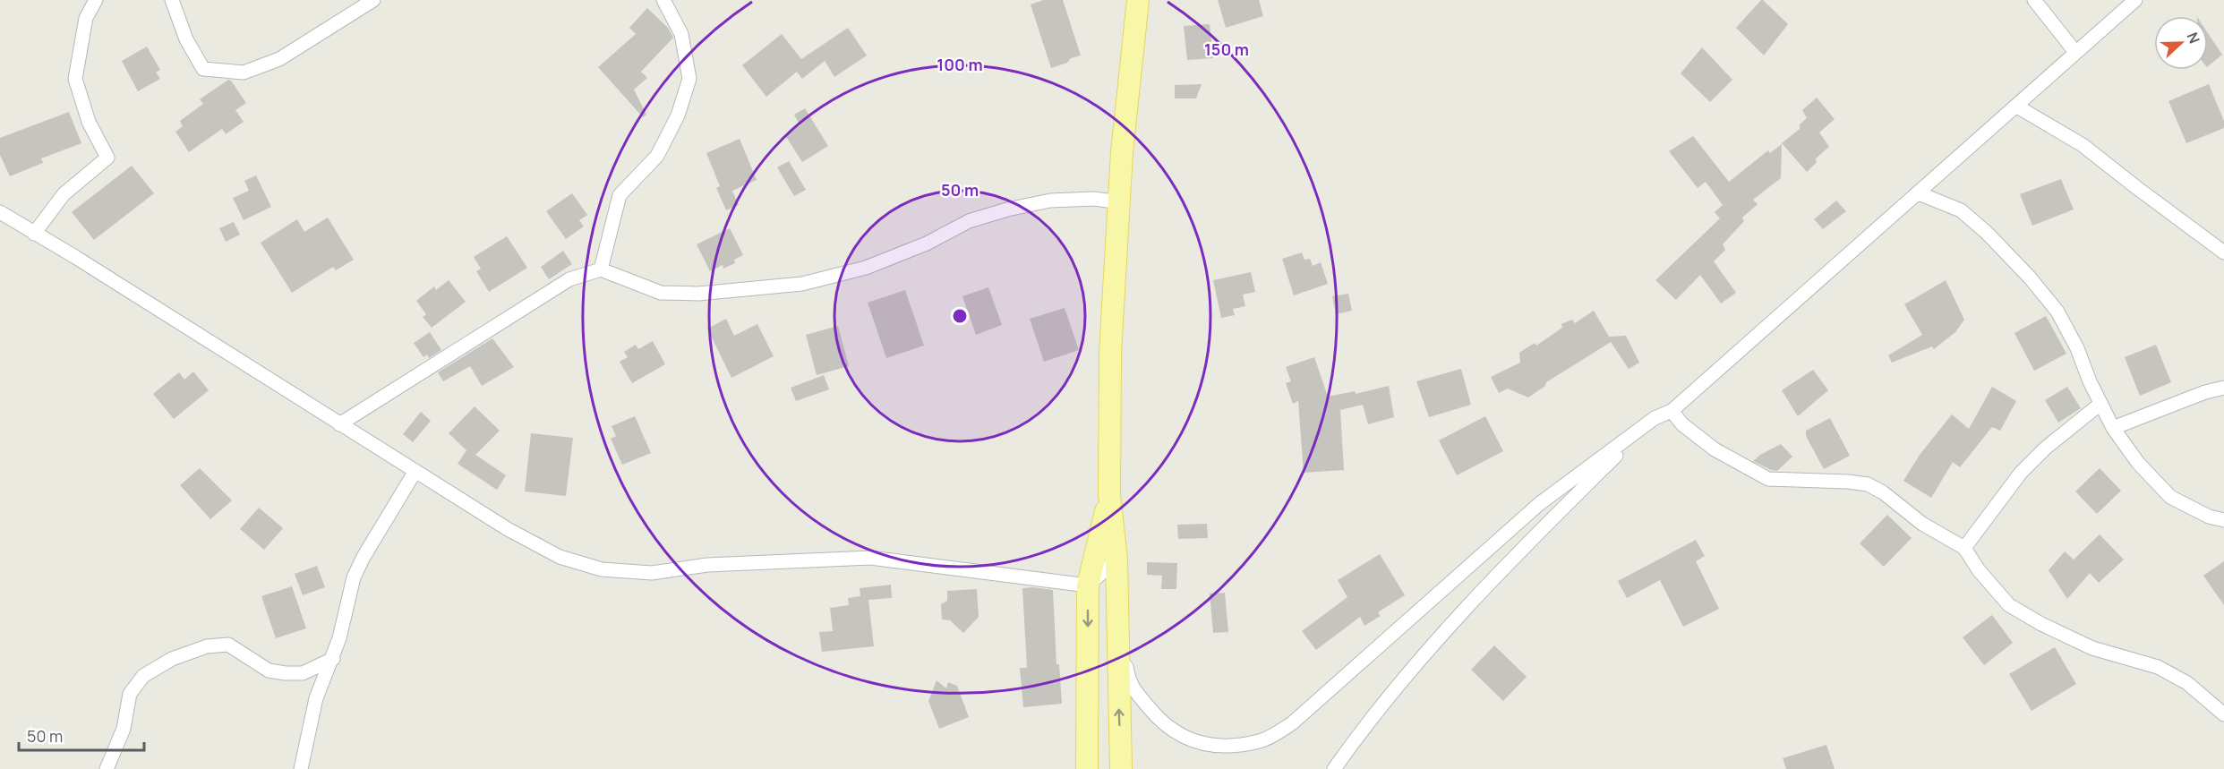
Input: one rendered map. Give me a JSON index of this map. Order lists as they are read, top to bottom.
{
  "scale_bar": "50 m",
  "north": "right",
  "rings": ["150 m", "100 m", "50 m"]
}
